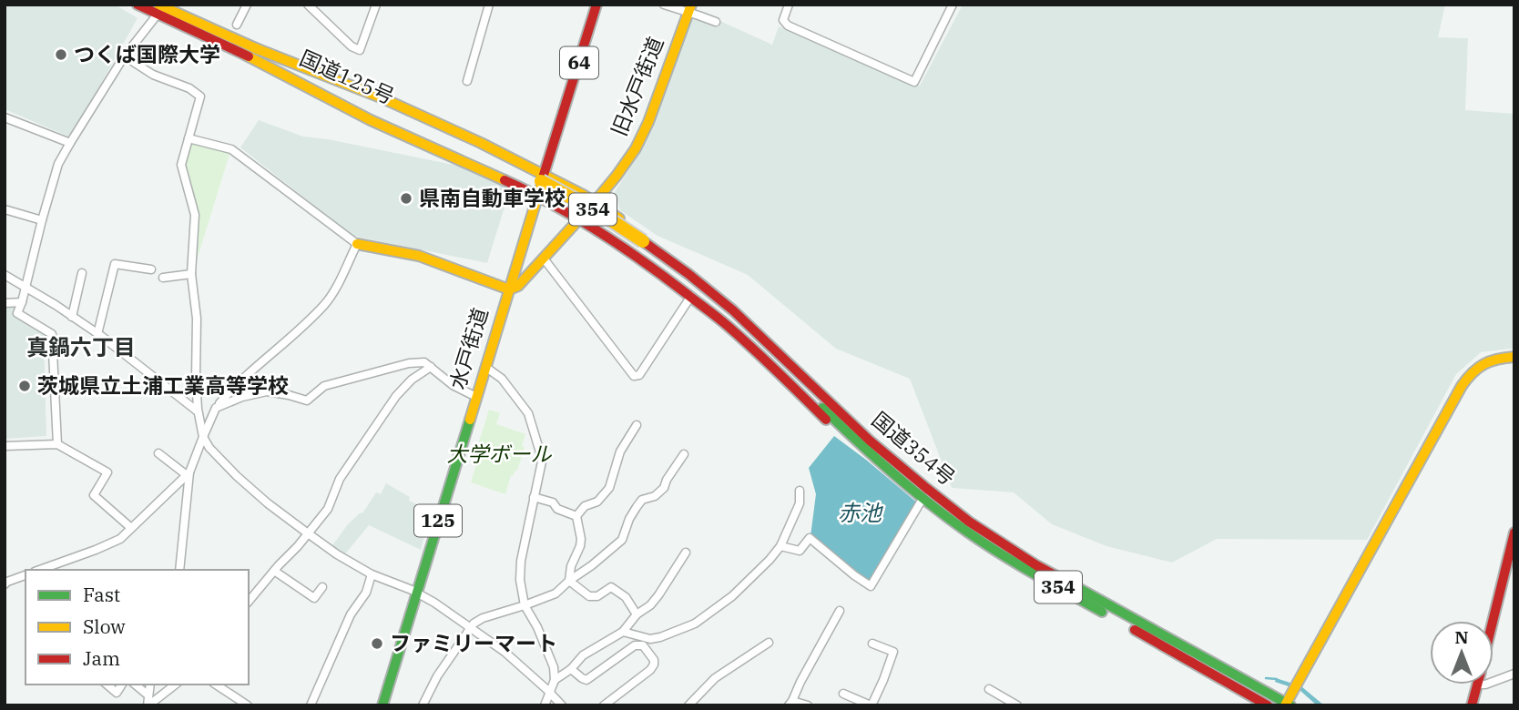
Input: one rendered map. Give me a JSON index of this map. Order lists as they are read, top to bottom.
{
  "streets": {
    "main road": [
      "64",
      "国道125号",
      "旧水戸街道",
      "354",
      "水戸街道",
      "国道354号",
      "125"
    ]
  },
  "crossings": [
    ["国道125号", "水戸街道"],
    ["国道125号", "国道354号"],
    ["旧水戸街道", "水戸街道"],
    ["水戸街道", "国道354号"]
  ],
  "districts": ["真鍋六丁目"],
  "water": ["赤池"],
  "parks": ["大学ボール"],
  "places": [
    "つくば国際大学",
    "県南自動車学校",
    "茨城県立土浦工業高等学校",
    "ファミリーマート"
  ],
  "legend": ["Fast", "Slow", "Jam"],
  "north": "top"
}
